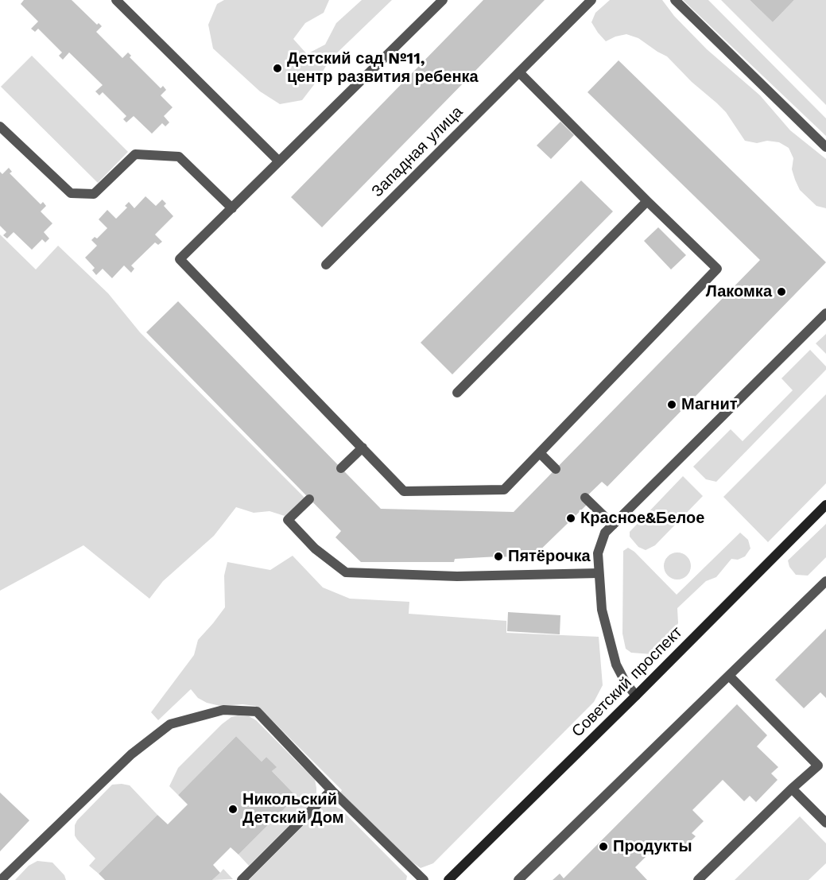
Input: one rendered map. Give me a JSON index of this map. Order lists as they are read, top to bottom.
{
  "streets": {
    "main road": ["Советский проспект"],
    "street": ["Западная улица"]
  },
  "places": [
    "Детский сад №11, центр развития ребенка",
    "Лакомка",
    "Магнит",
    "Красное&Белое",
    "Пятёрочка",
    "Никольский Детский Дом",
    "Продукты"
  ]
}
